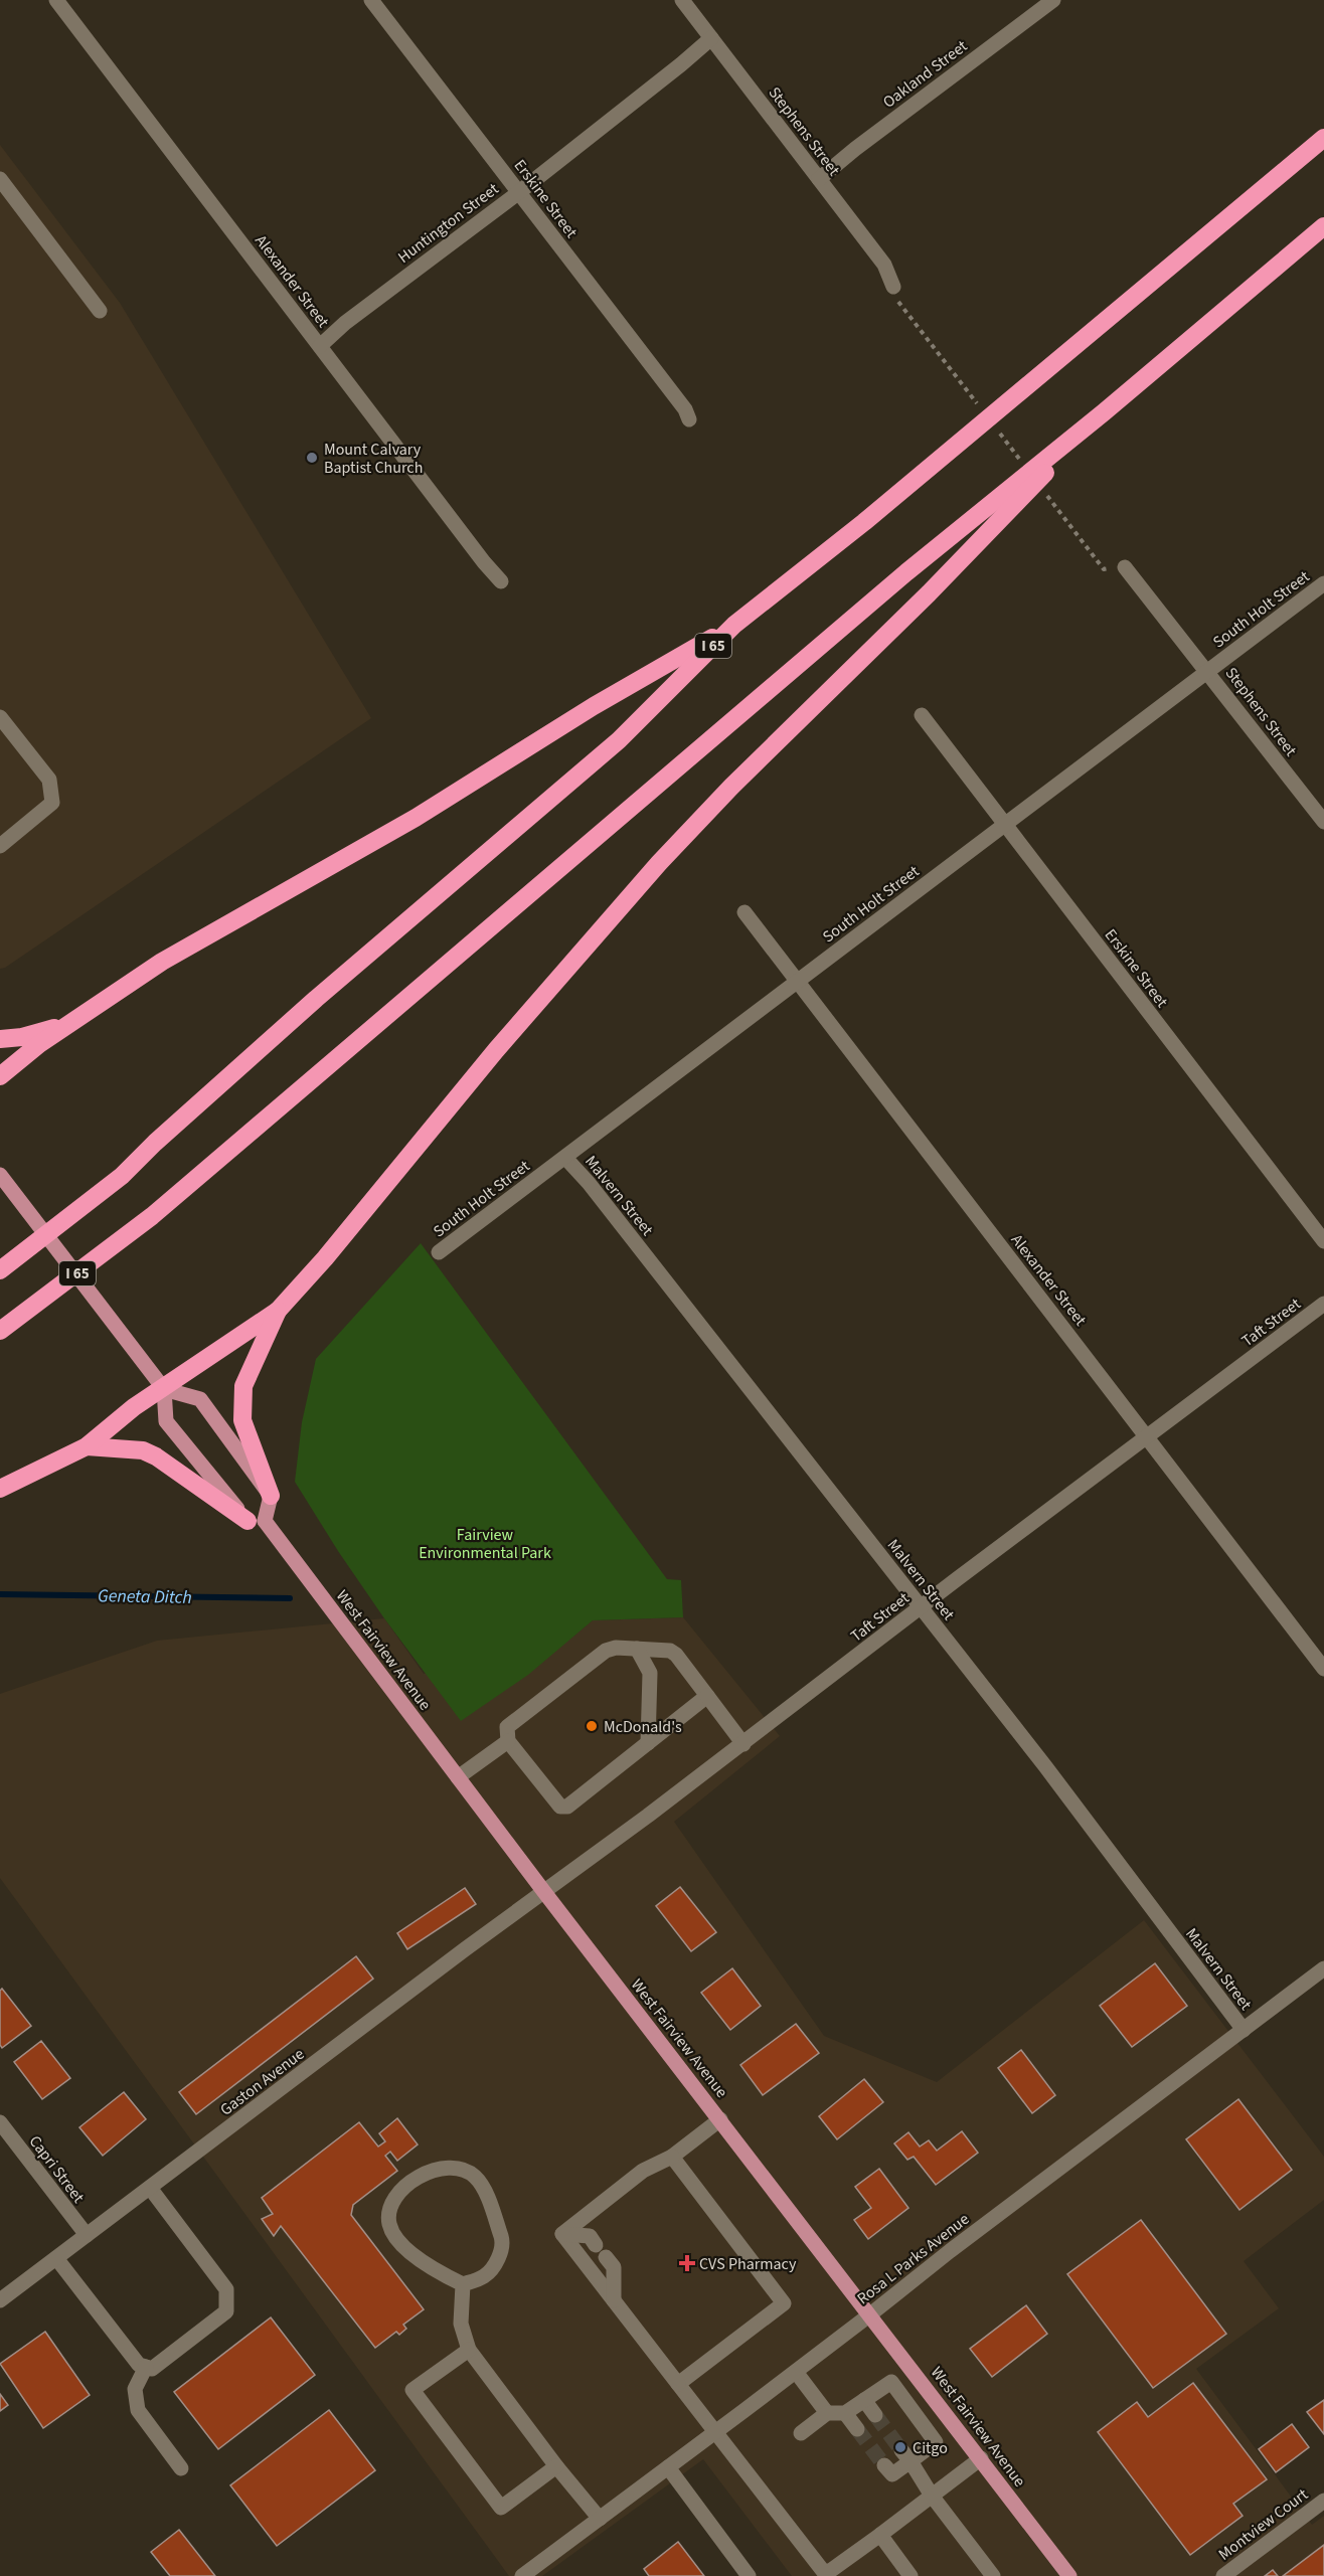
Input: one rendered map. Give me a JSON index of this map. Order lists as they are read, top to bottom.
{
  "streets": {
    "highway": ["I 65"],
    "main road": ["West Fairview Avenue"],
    "street": [
      "Oakland Street",
      "Stephens Street",
      "Erskine Street",
      "Huntington Street",
      "Alexander Street",
      "South Holt Street",
      "Malvern Street",
      "Taft Street",
      "Gaston Avenue",
      "Capri Street",
      "Rosa L Parks Avenue",
      "Montview Court"
    ]
  },
  "crossings": [
    ["Oakland Street", "Stephens Street"],
    ["Stephens Street", "Huntington Street"],
    ["Stephens Street", "South Holt Street"],
    ["Erskine Street", "Huntington Street"],
    ["Erskine Street", "South Holt Street"],
    ["Huntington Street", "Alexander Street"],
    ["Alexander Street", "South Holt Street"],
    ["Alexander Street", "Taft Street"],
    ["South Holt Street", "Malvern Street"],
    ["Malvern Street", "Taft Street"],
    ["Malvern Street", "Rosa L Parks Avenue"],
    ["Taft Street", "West Fairview Avenue"],
    ["Taft Street", "Gaston Avenue"],
    ["West Fairview Avenue", "Gaston Avenue"],
    ["West Fairview Avenue", "Rosa L Parks Avenue"],
    ["Gaston Avenue", "Capri Street"]
  ],
  "water": ["Geneta Ditch"],
  "parks": ["Fairview Environmental Park"],
  "places": {
    "other": ["Mount Calvary Baptist Church", "McDonald's", "Citgo"],
    "health": ["CVS Pharmacy"]
  }
}
